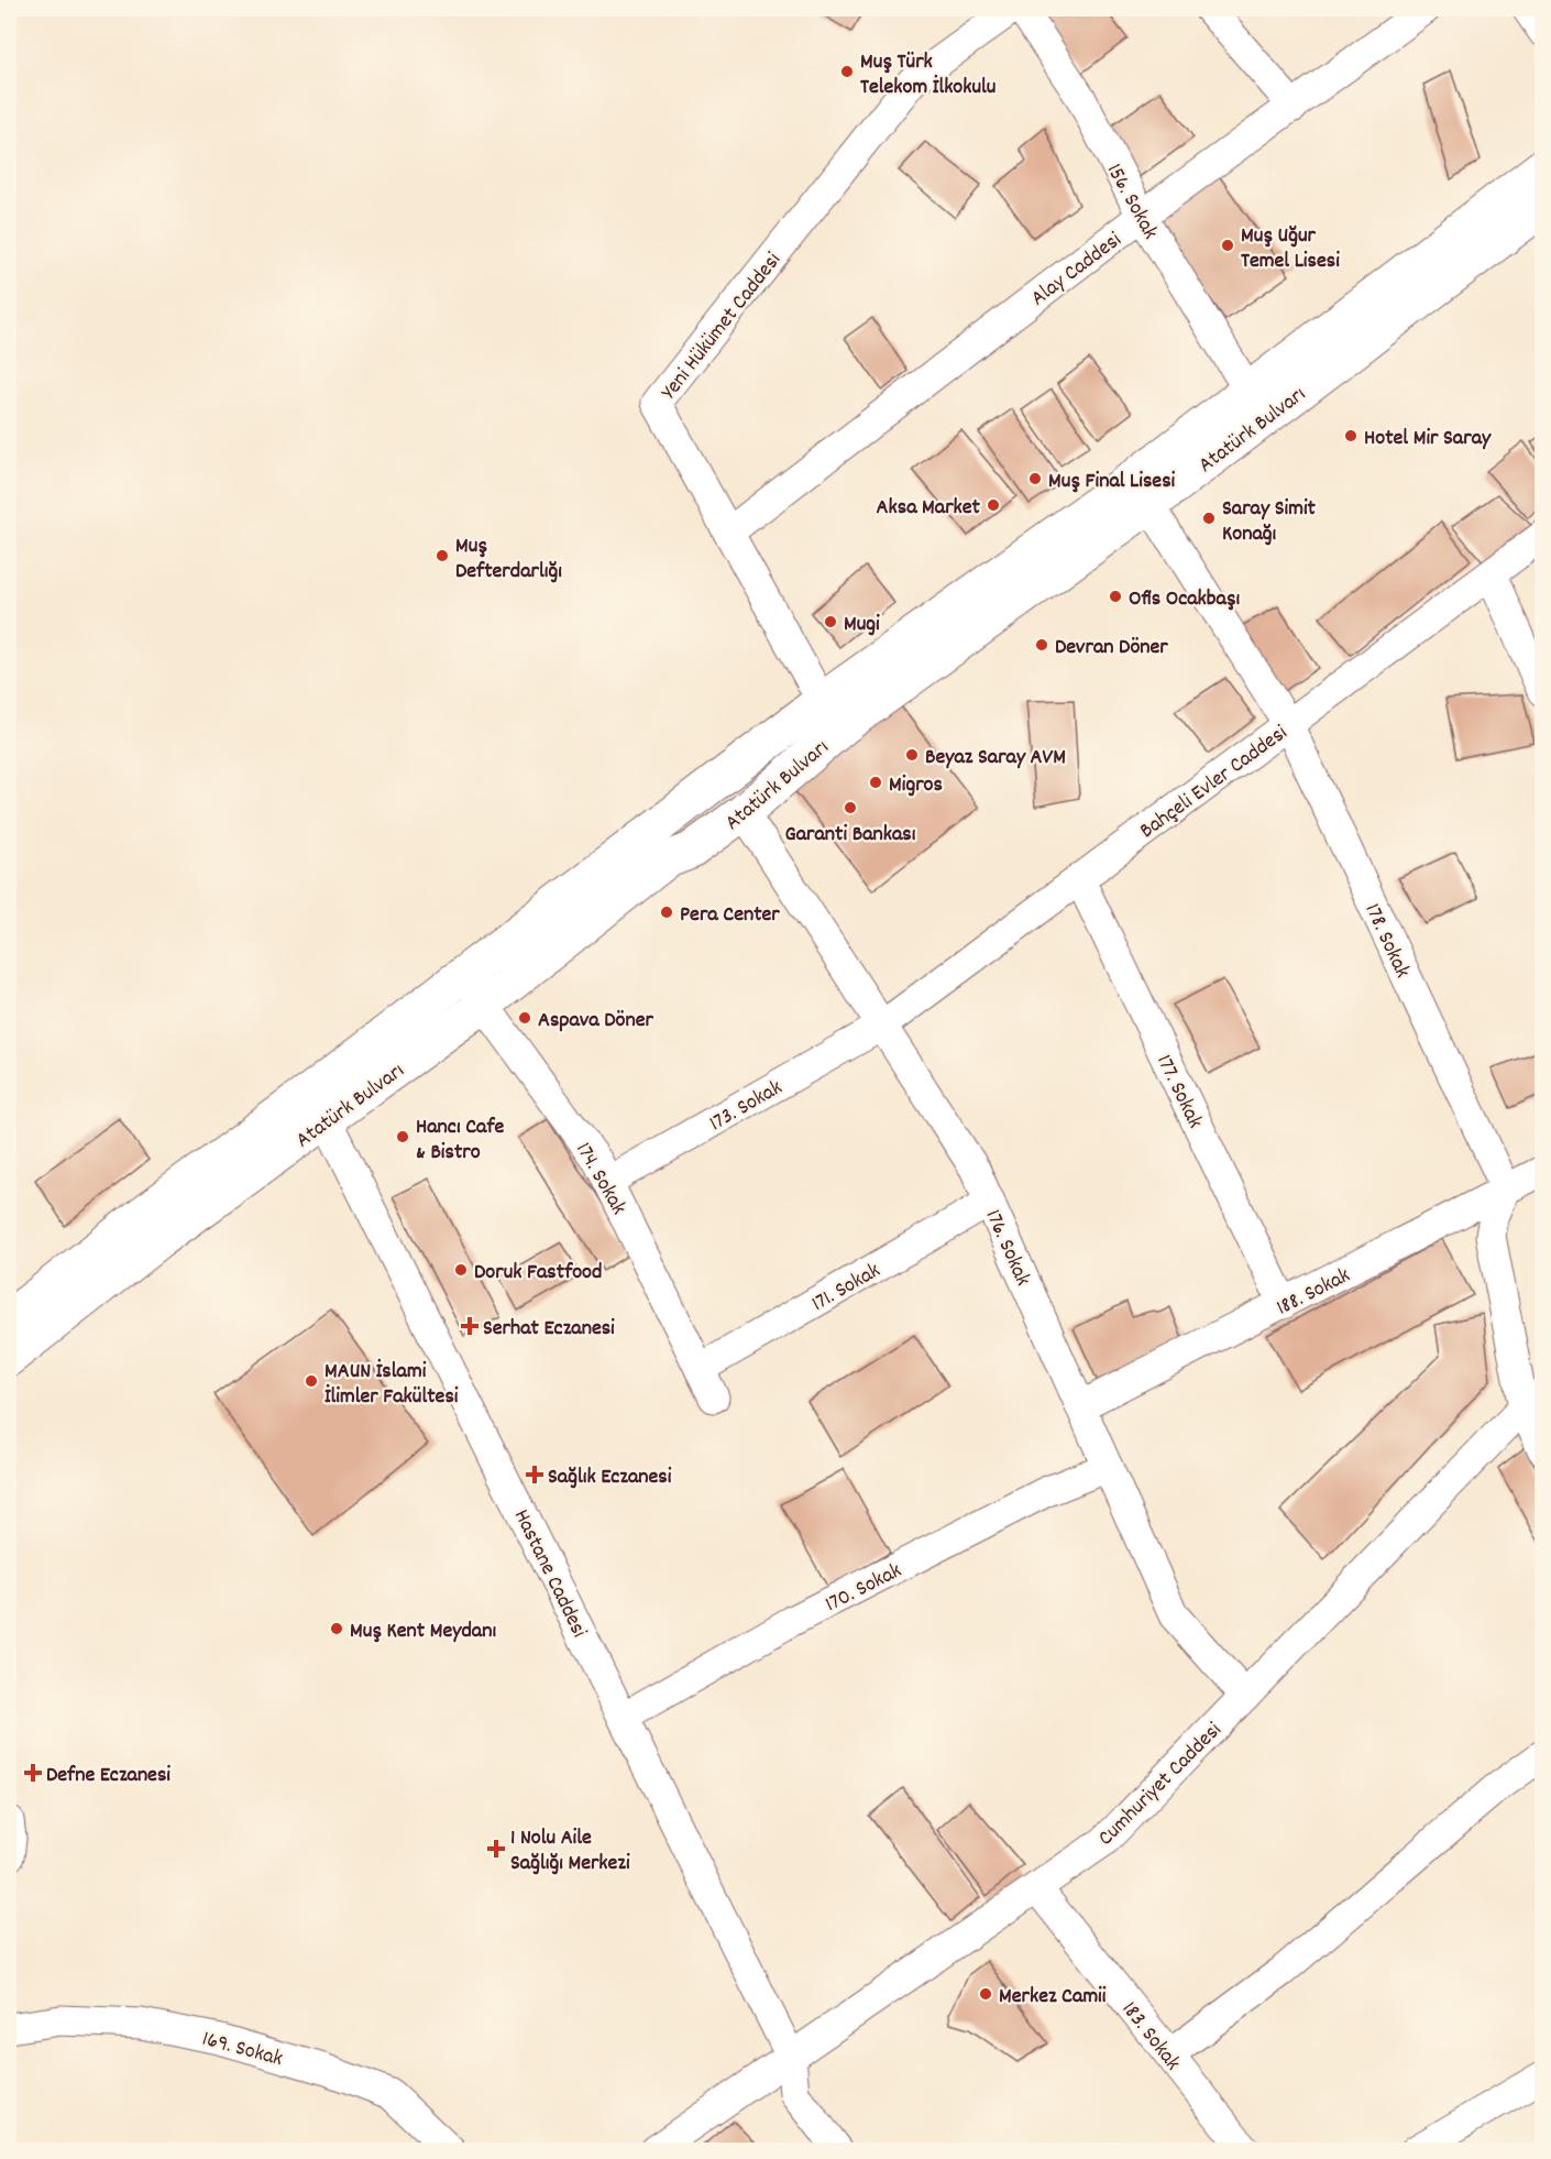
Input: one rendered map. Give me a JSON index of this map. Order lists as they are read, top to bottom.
{
  "streets": {
    "main road": ["Atatürk Bulvarı"],
    "street": [
      "156. Sokak",
      "Alay Caddesi",
      "Yeni Hükümet Caddesi",
      "Bahçeli Evler Caddesi",
      "178. Sokak",
      "177. Sokak",
      "173. Sokak",
      "174. Sokak",
      "176. Sokak",
      "171. Sokak",
      "188. Sokak",
      "Hastane Caddesi",
      "170. Sokak",
      "Cumhuriyet Caddesi",
      "183. Sokak",
      "169. Sokak"
    ]
  },
  "crossings": [
    ["156. Sokak", "Alay Caddesi"],
    ["156. Sokak", "Atatürk Bulvarı"],
    ["Alay Caddesi", "Yeni Hükümet Caddesi"],
    ["Yeni Hükümet Caddesi", "Atatürk Bulvarı"],
    ["Atatürk Bulvarı", "178. Sokak"],
    ["Atatürk Bulvarı", "174. Sokak"],
    ["Atatürk Bulvarı", "176. Sokak"],
    ["Atatürk Bulvarı", "Hastane Caddesi"],
    ["Bahçeli Evler Caddesi", "178. Sokak"],
    ["Bahçeli Evler Caddesi", "177. Sokak"],
    ["Bahçeli Evler Caddesi", "173. Sokak"],
    ["Bahçeli Evler Caddesi", "176. Sokak"],
    ["178. Sokak", "188. Sokak"],
    ["177. Sokak", "188. Sokak"],
    ["173. Sokak", "174. Sokak"],
    ["173. Sokak", "176. Sokak"],
    ["174. Sokak", "171. Sokak"],
    ["176. Sokak", "171. Sokak"],
    ["176. Sokak", "188. Sokak"],
    ["176. Sokak", "170. Sokak"],
    ["176. Sokak", "Cumhuriyet Caddesi"],
    ["Hastane Caddesi", "170. Sokak"],
    ["Hastane Caddesi", "Cumhuriyet Caddesi"],
    ["Cumhuriyet Caddesi", "183. Sokak"]
  ],
  "places": {
    "other": [
      "Muş Türk Telekom İlkokulu",
      "Muş Uğur Temel Lisesi",
      "Hotel Mir Saray",
      "Muş Final Lisesi",
      "Aksa Market",
      "Saray Simit Konağı",
      "Muş Defterdarlığı",
      "Ofis Ocakbaşı",
      "Mugi",
      "Devran Döner",
      "Beyaz Saray AVM",
      "Migros",
      "Garanti Bankası",
      "Pera Center",
      "Aspava Döner",
      "Hancı Cafe & Bistro",
      "Doruk Fastfood",
      "MAUN İslami İlimler Fakültesi",
      "Muş Kent Meydanı",
      "Merkez Camii"
    ],
    "health": [
      "Serhat Eczanesi",
      "Sağlık Eczanesi",
      "Defne Eczanesi",
      "1 Nolu Aile Sağlığı Merkezi"
    ]
  }
}
